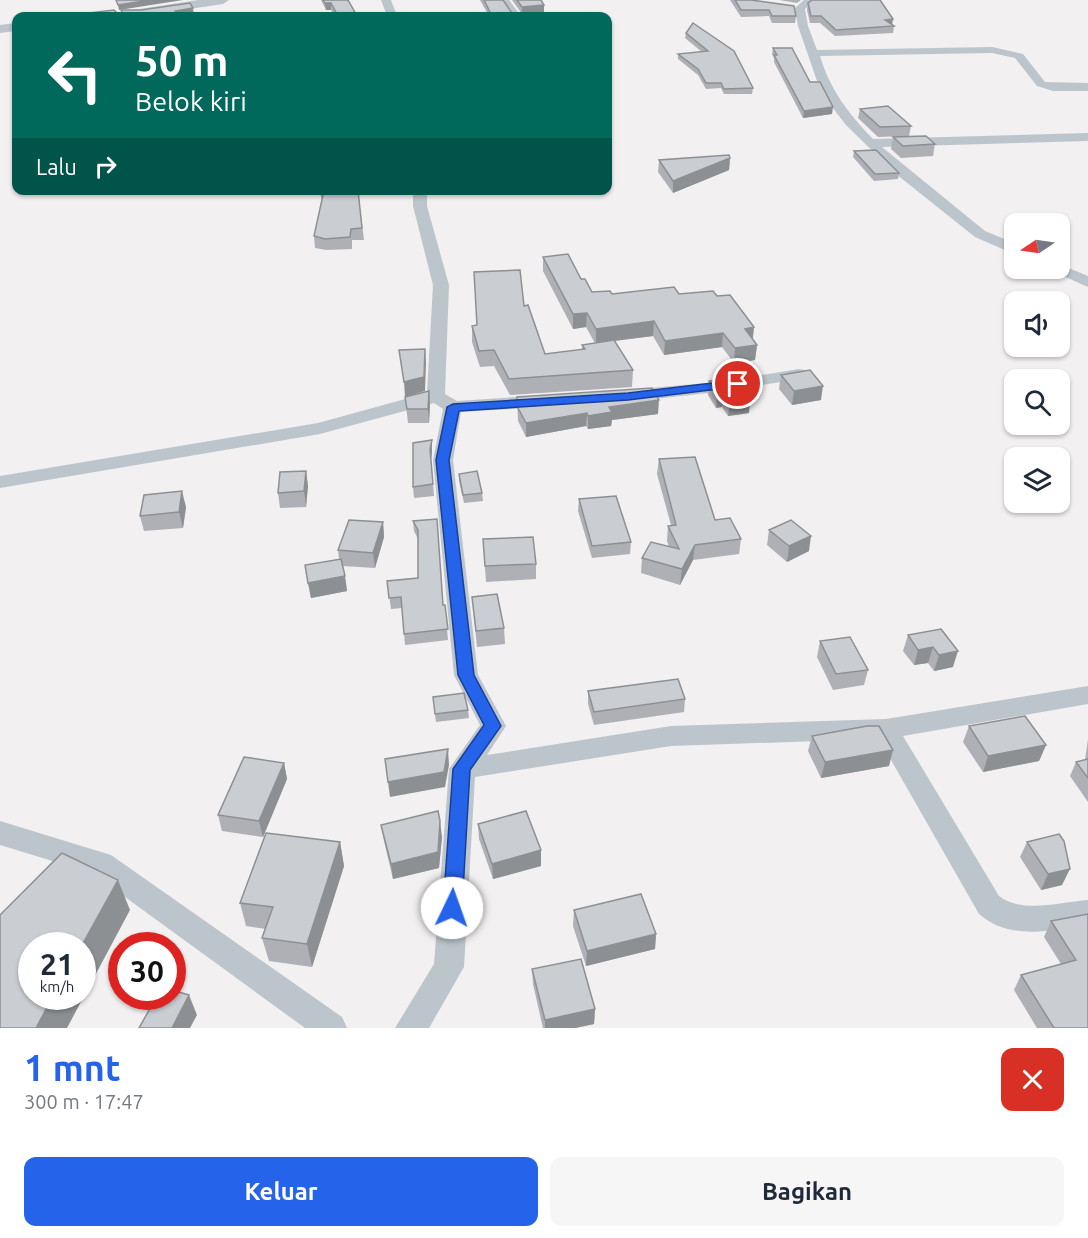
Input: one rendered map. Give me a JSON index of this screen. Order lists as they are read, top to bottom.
{
  "north": "left",
  "page": {
    "turn": ["50 m", "Belok kiri"],
    "then": "Lalu",
    "speed": "21 km/h",
    "limit": "30",
    "heading": ["1 mnt", "300 m · 17:47"],
    "buttons": ["Keluar", "Bagikan"]
  }
}
